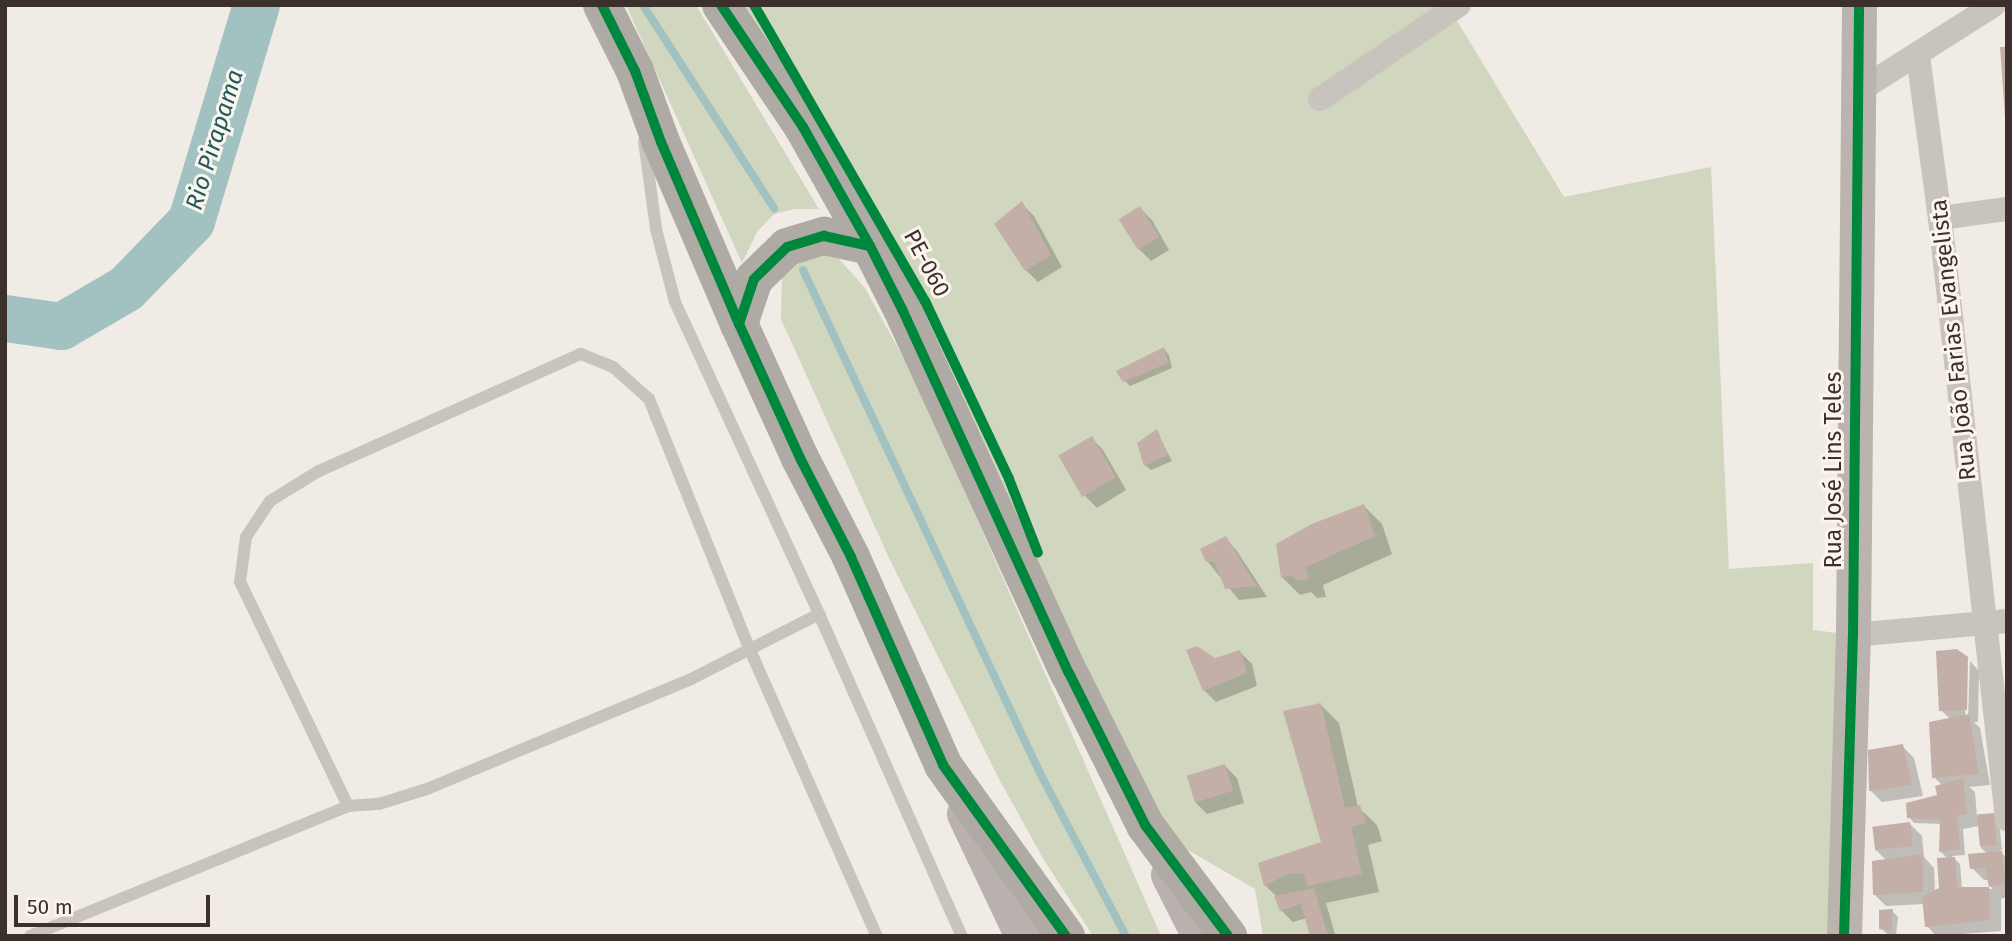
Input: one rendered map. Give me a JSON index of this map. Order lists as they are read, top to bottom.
{
  "streets": {
    "highway": ["PE-060"],
    "street": ["Rua João Farias Evangelista", "Rua José Lins Teles"],
    "cycle path": ["PE-060"]
  },
  "water": ["Rio Pirapama"],
  "scale_bar": "50 m"
}
